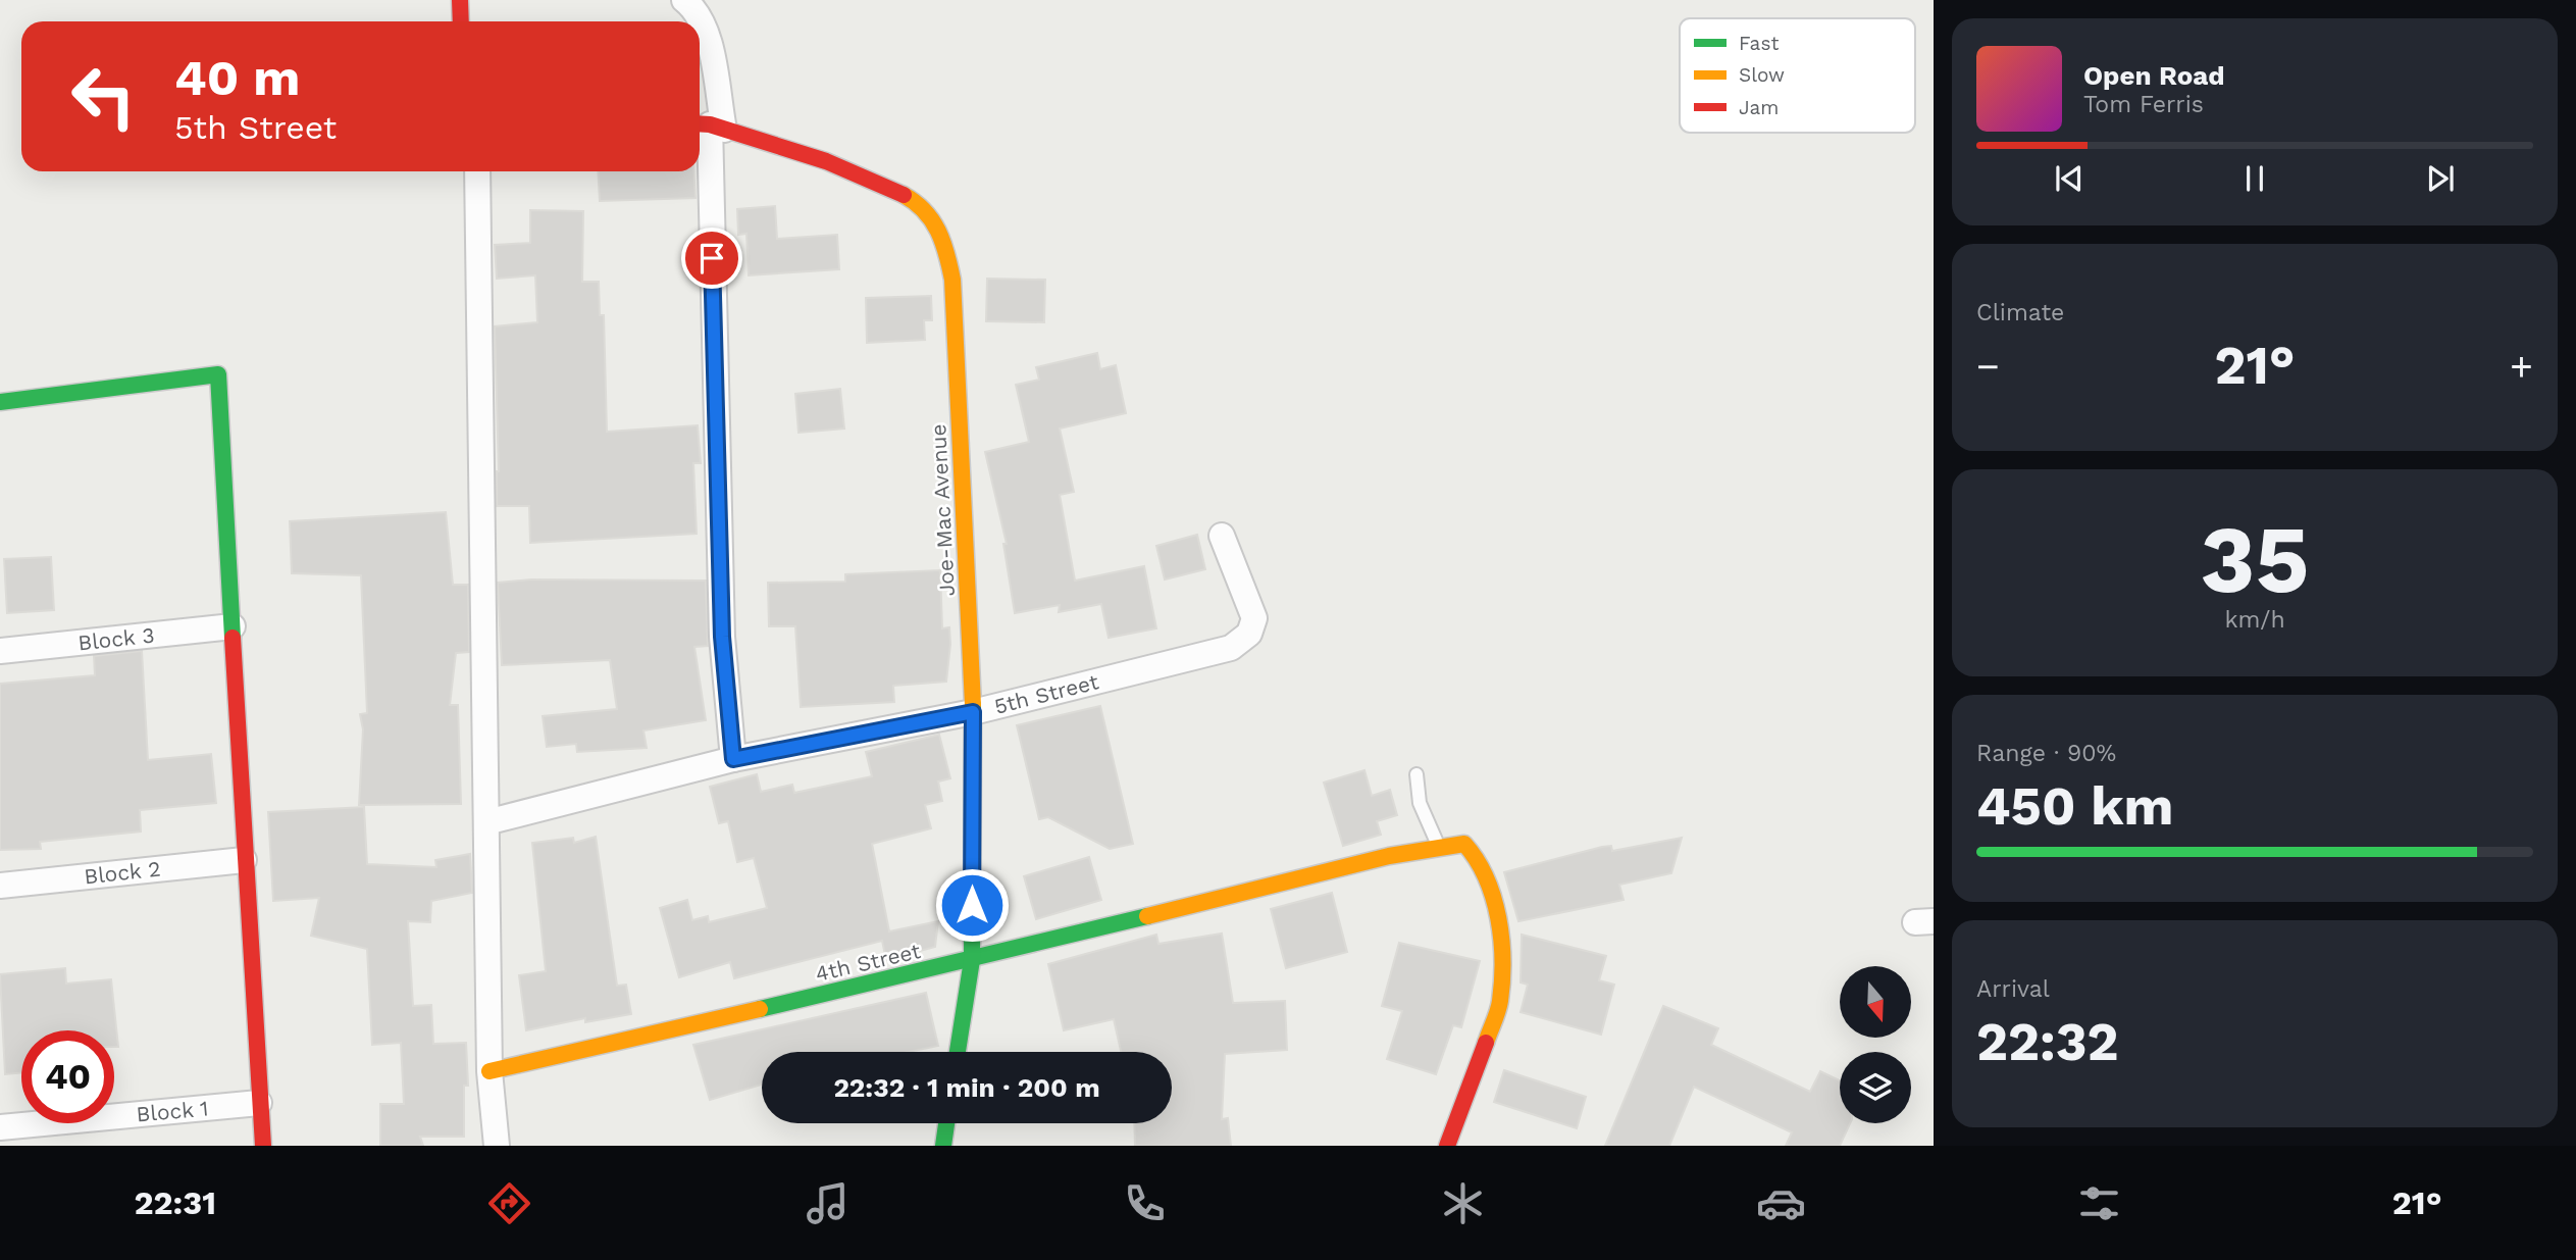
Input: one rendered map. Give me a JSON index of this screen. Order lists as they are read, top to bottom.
{
  "streets": {
    "street": [
      "Joe-Mac Avenue",
      "Block 3",
      "5th Street",
      "Block 2",
      "4th Street",
      "Block 1"
    ]
  },
  "crossings": [
    ["Joe-Mac Avenue", "5th Street"],
    ["Joe-Mac Avenue", "4th Street"]
  ],
  "legend": ["Fast", "Slow", "Jam"],
  "north": "bottom",
  "page": {
    "turn": ["40 m", "5th Street"],
    "song": ["Open Road", "Tom Ferris"],
    "tile": [
      "Climate",
      ["35", "km/h"],
      ["Range · 90%", "450 km"],
      ["Arrival", "22:32"]
    ],
    "heat": ["−", "21°", "+"],
    "limit": "40",
    "trip": "22:32 · 1 min · 200 m",
    "tabs": ["22:31", "21°"]
  }
}
